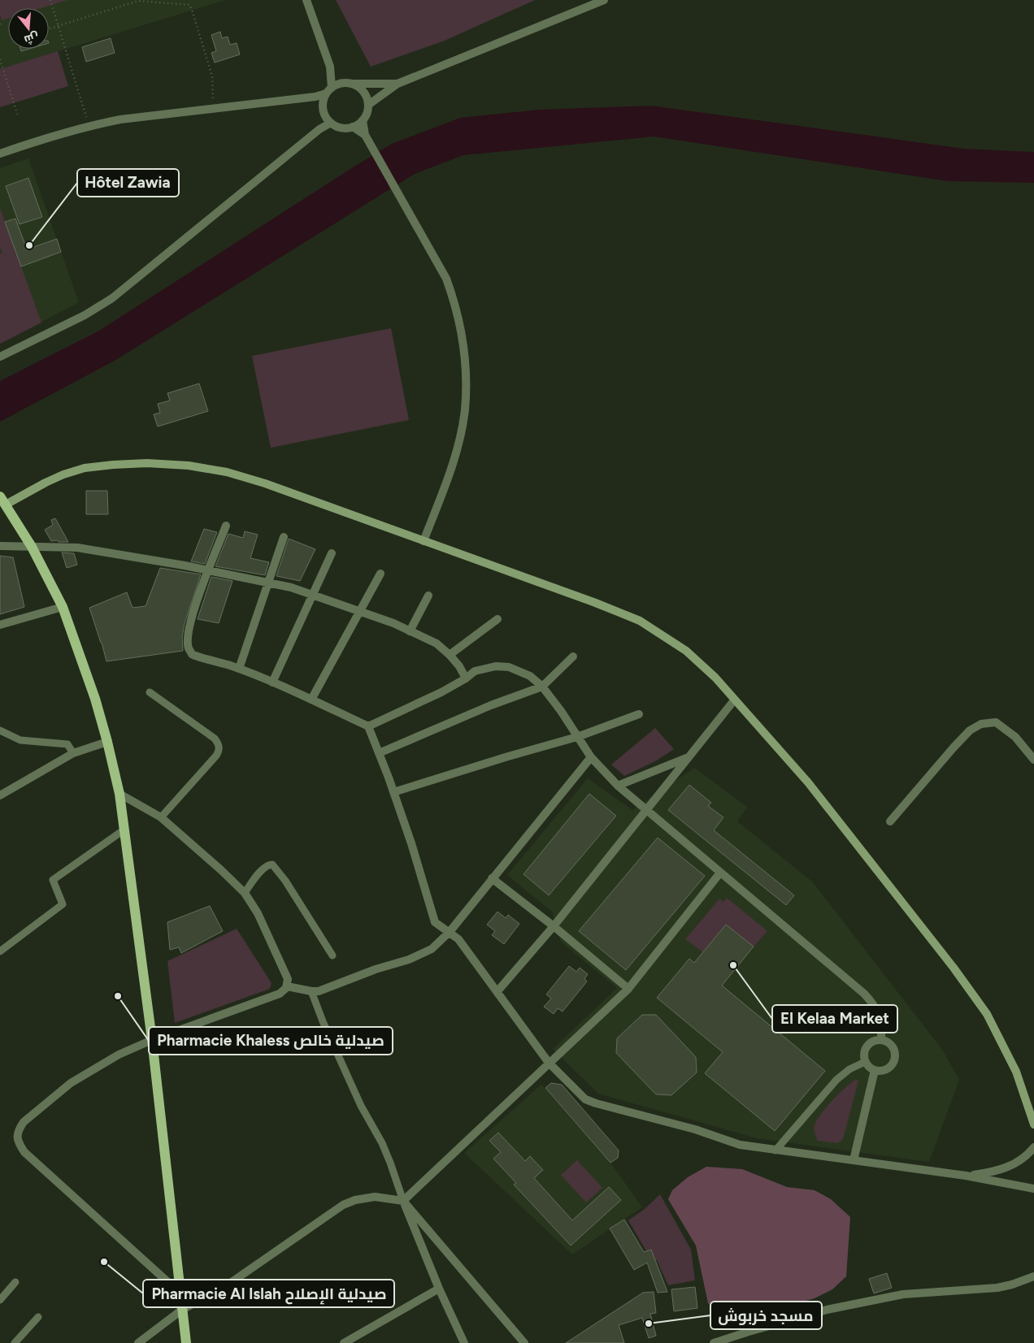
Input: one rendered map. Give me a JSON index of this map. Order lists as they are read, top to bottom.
{
  "places": [
    "Hôtel Zawia",
    "El Kelaa Market",
    "Pharmacie Khaless صيدلية خالص",
    "Pharmacie Al Islah صيدلية الإصلاح",
    "مسجد خربوش"
  ],
  "north": "bottom"
}
